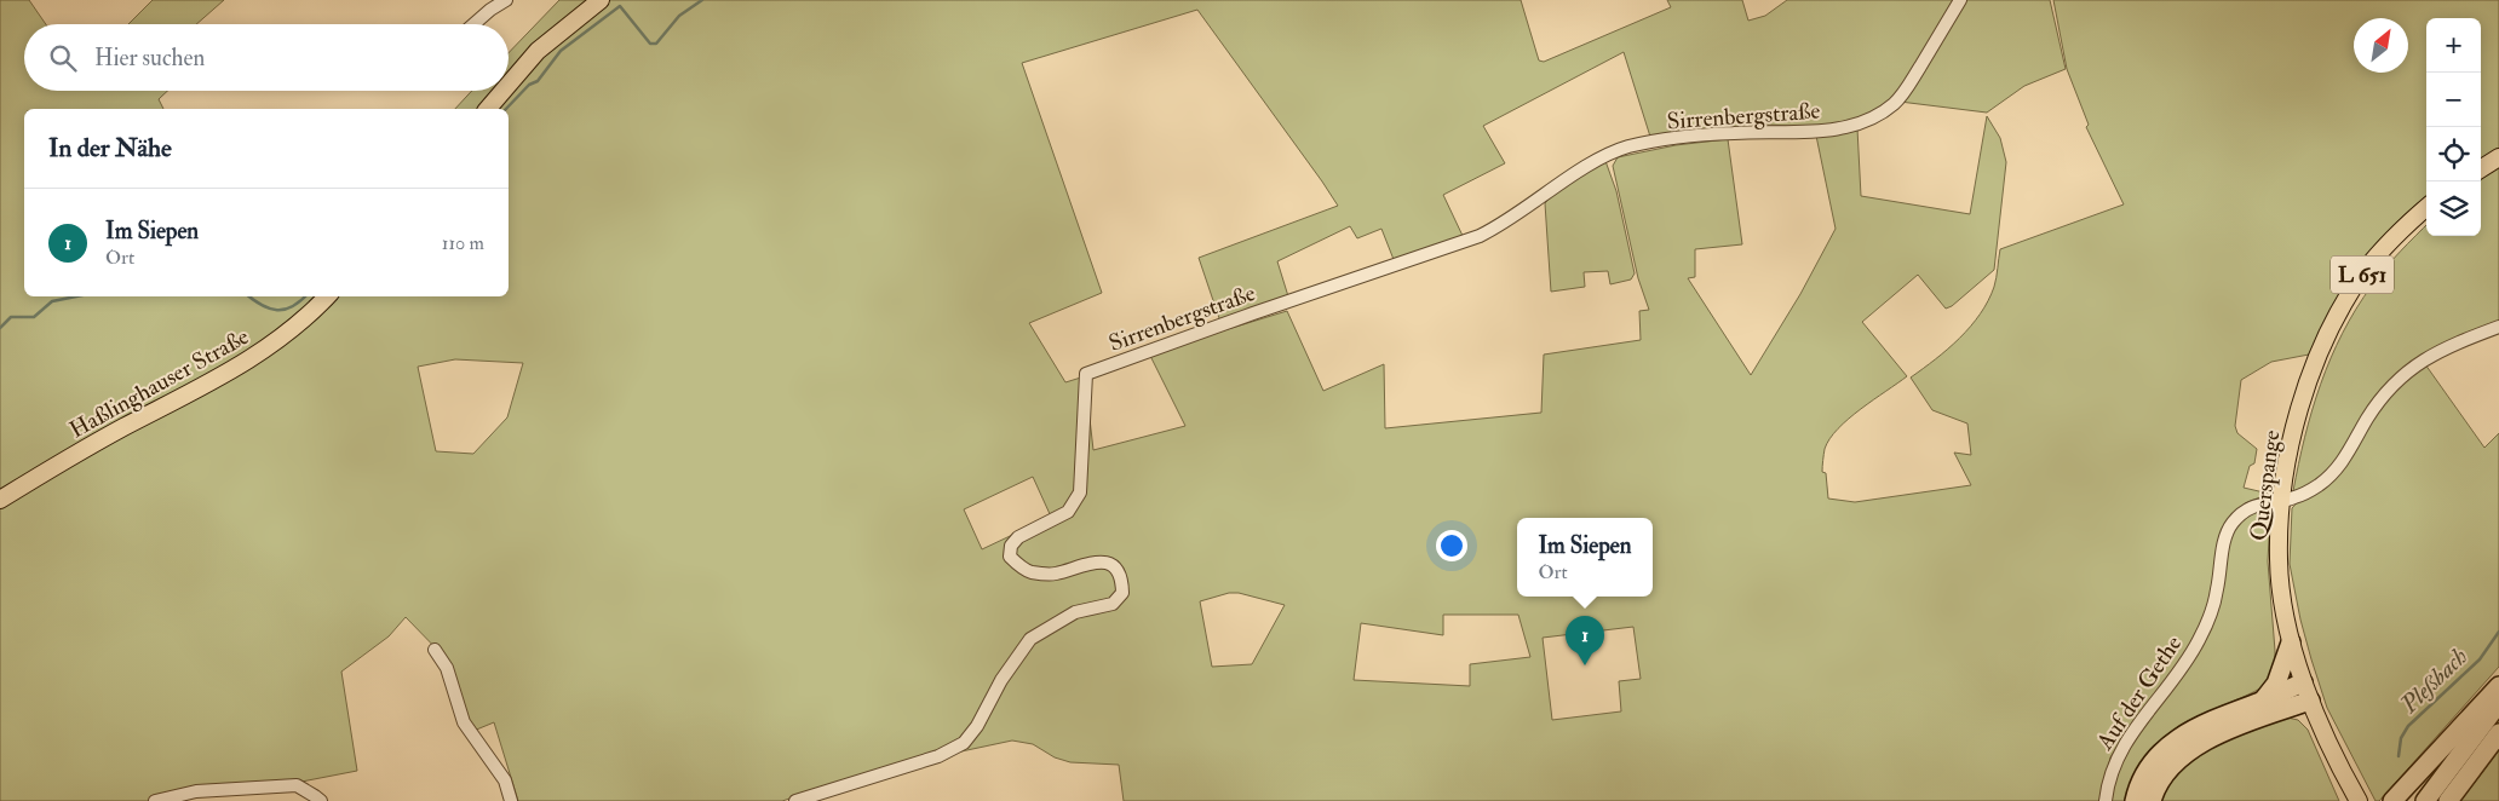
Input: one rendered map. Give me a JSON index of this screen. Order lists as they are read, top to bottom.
{
  "streets": {
    "main road": ["L 651", "Haßlinghauser Straße", "Querspange"],
    "street": ["Sirrenbergstraße", "Auf der Gethe"]
  },
  "crossings": [
    ["Querspange", "Auf der Gethe"]
  ],
  "water": ["Pleßbach"],
  "north": "top right",
  "page": {
    "map_buttons": ["+", "−"],
    "search": "Hier suchen",
    "heading": "In der Nähe",
    "list": [
      {
        "mark": "1",
        "name": "Im Siepen",
        "note": "Ort",
        "value": "110 m"
      }
    ],
    "popup": ["Im Siepen", "Ort"],
    "pins": "1"
  }
}
